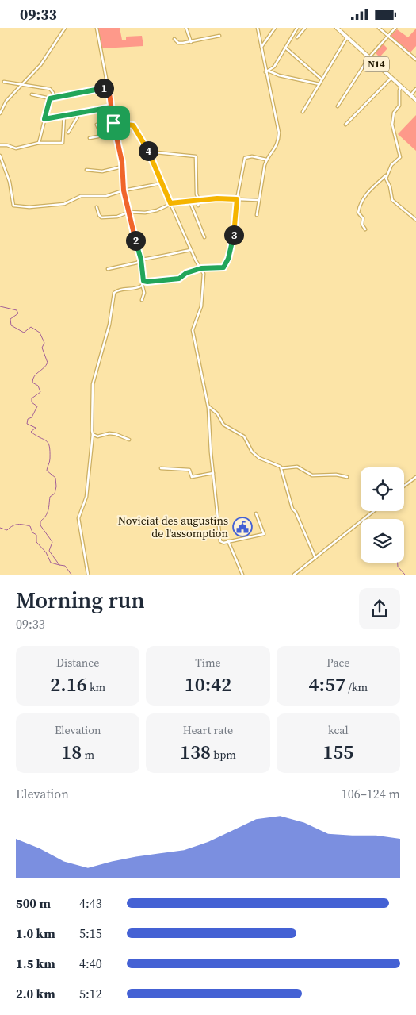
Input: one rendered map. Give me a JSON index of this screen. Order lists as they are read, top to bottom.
{
  "streets": {
    "main road": ["N14"]
  },
  "places": {
    "public building": ["Noviciat des augustins de l'assomption"]
  },
  "page": {
    "status": "09:33",
    "pins": [
      "1",
      "4",
      "3",
      "2"
    ],
    "heading": ["Morning run", "09:33"],
    "stats": [
      ["Distance", "2.16 km"],
      ["Time", "10:42"],
      ["Pace", "4:57 /km"],
      ["Elevation", "18 m"],
      ["Heart rate", "138 bpm"],
      ["kcal", "155"]
    ],
    "chart": ["Elevation", "106–124 m"],
    "list": [
      {
        "name": "500 m",
        "note": "4:43"
      },
      {
        "name": "1.0 km",
        "note": "5:15"
      },
      {
        "name": "1.5 km",
        "note": "4:40"
      },
      {
        "name": "2.0 km",
        "note": "5:12"
      }
    ]
  }
}
